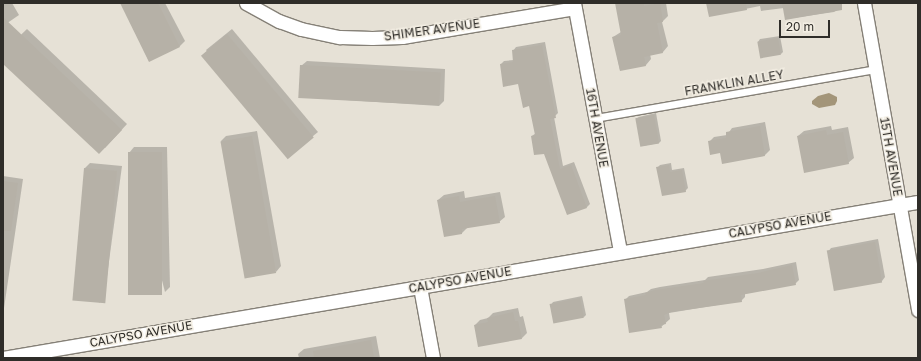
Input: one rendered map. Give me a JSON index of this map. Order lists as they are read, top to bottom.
{
  "streets": {
    "street": [
      "SHIMER AVENUE",
      "16TH AVENUE",
      "15TH AVENUE",
      "CALYPSO AVENUE"
    ],
    "lane": ["FRANKLIN ALLEY"]
  },
  "crossings": [
    ["SHIMER AVENUE", "16TH AVENUE"],
    ["FRANKLIN ALLEY", "16TH AVENUE"],
    ["FRANKLIN ALLEY", "15TH AVENUE"],
    ["16TH AVENUE", "CALYPSO AVENUE"],
    ["15TH AVENUE", "CALYPSO AVENUE"]
  ],
  "scale_bar": "20 m"
}
